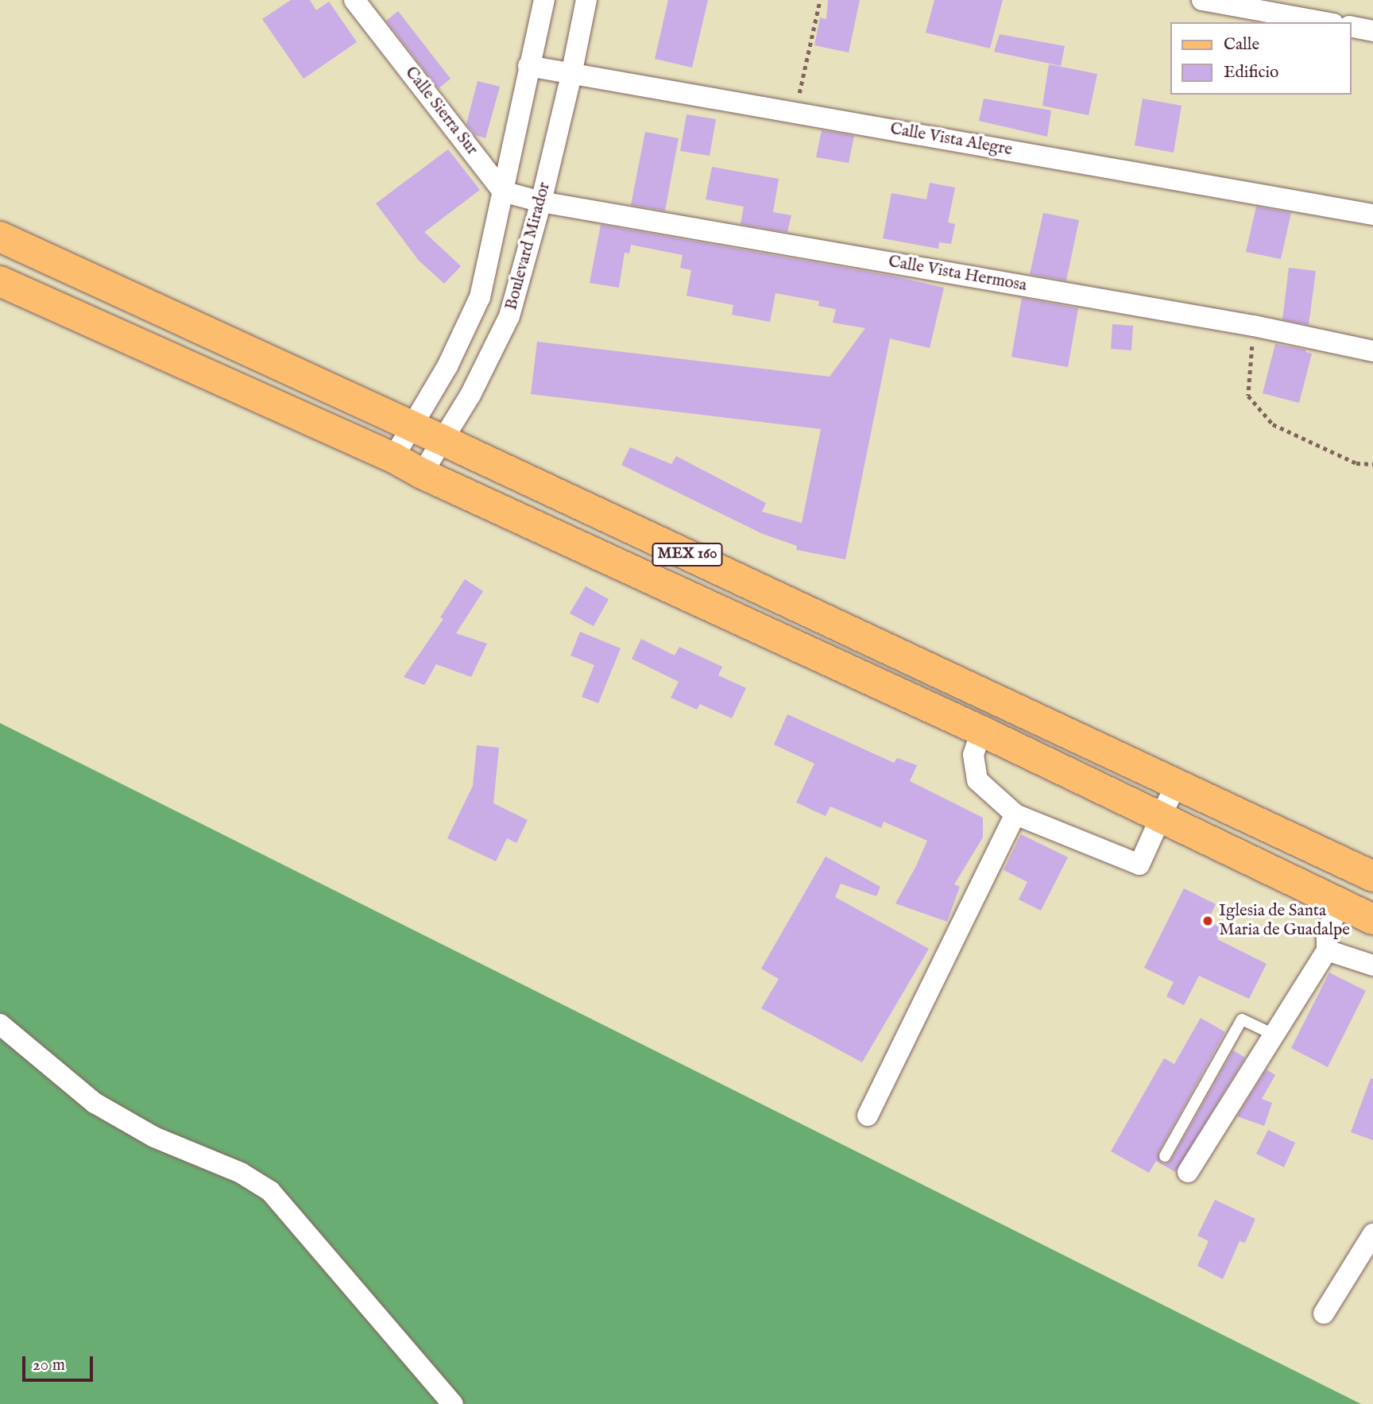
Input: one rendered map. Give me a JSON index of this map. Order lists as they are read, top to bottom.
{
  "streets": {
    "main road": ["MEX 160"],
    "street": [
      "Calle Sierra Sur",
      "Calle Vista Alegre",
      "Boulevard Mirador",
      "Calle Vista Hermosa"
    ]
  },
  "crossings": [
    ["Calle Sierra Sur", "Boulevard Mirador"],
    ["Calle Vista Alegre", "Boulevard Mirador"],
    ["Boulevard Mirador", "Calle Vista Hermosa"],
    ["Boulevard Mirador", "MEX 160"]
  ],
  "places": ["Iglesia de Santa Maria de Guadalpe"],
  "legend": ["Calle", "Edificio"],
  "scale_bar": "20 m"
}
